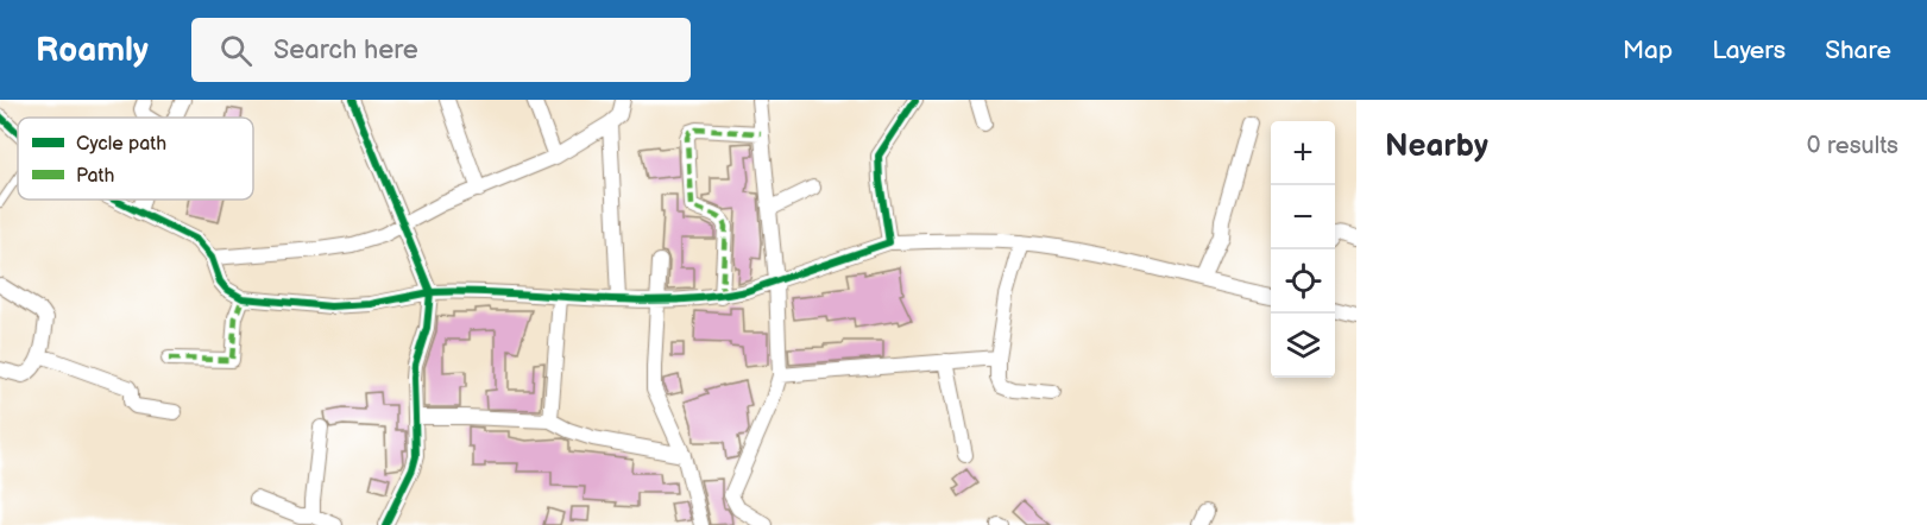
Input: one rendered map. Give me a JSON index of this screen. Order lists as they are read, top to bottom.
{
  "legend": ["Cycle path", "Path"],
  "page": {
    "header": "Roamly",
    "search": "Search here",
    "nav": ["Map", "Layers", "Share"],
    "heading": ["Nearby", "0 results"],
    "map_buttons": ["+", "−"]
  }
}
